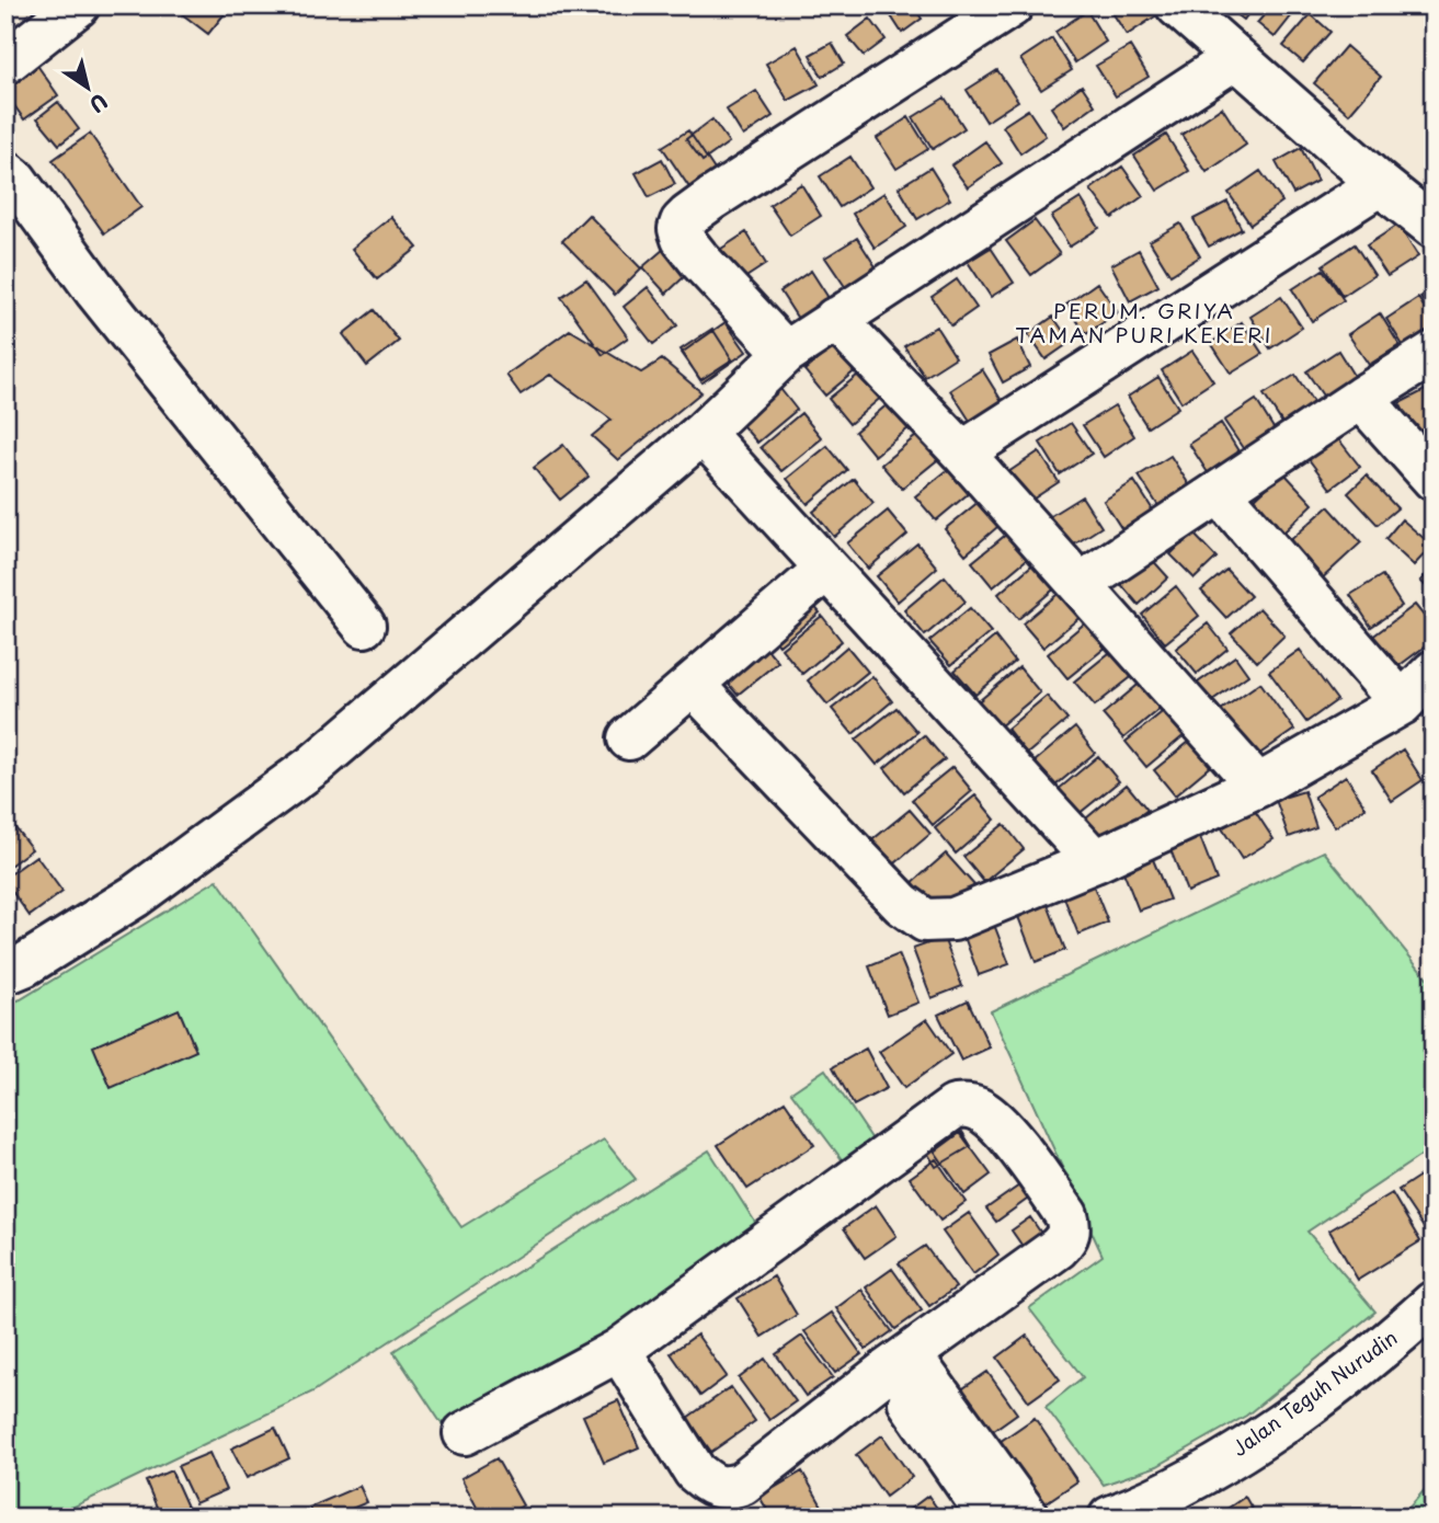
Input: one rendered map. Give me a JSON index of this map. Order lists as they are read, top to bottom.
{
  "streets": {
    "street": ["Jalan Teguh Nurudin"]
  },
  "districts": ["PERUM. GRIYA TAMAN PURI KEKERI"],
  "north": "bottom right"
}
